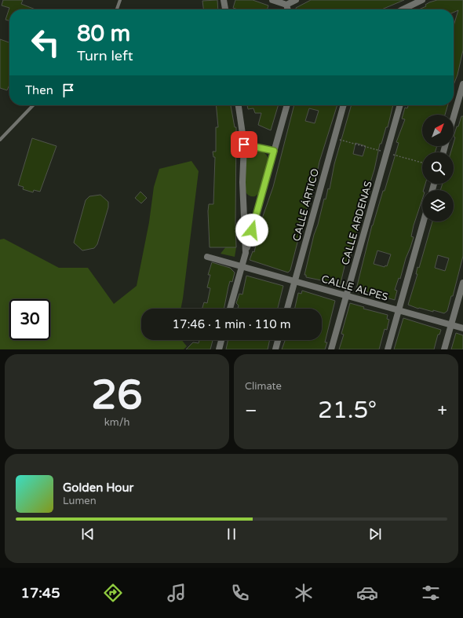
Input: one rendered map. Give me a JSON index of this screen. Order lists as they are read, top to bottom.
{
  "streets": {
    "street": ["CALLE ÁRTICO", "CALLE ARDENAS", "CALLE ALPES"]
  },
  "crossings": [
    ["CALLE ÁRTICO", "CALLE ALPES"],
    ["CALLE ARDENAS", "CALLE ALPES"]
  ],
  "north": "top right",
  "page": {
    "turn": ["80 m", "Turn left"],
    "then": "Then",
    "limit": "30",
    "trip": "17:46 · 1 min · 110 m",
    "tile": [
      ["26", "km/h"],
      "Climate"
    ],
    "heat": ["−", "21.5°", "+"],
    "song": ["Golden Hour", "Lumen"],
    "tabs": "17:45"
  }
}
